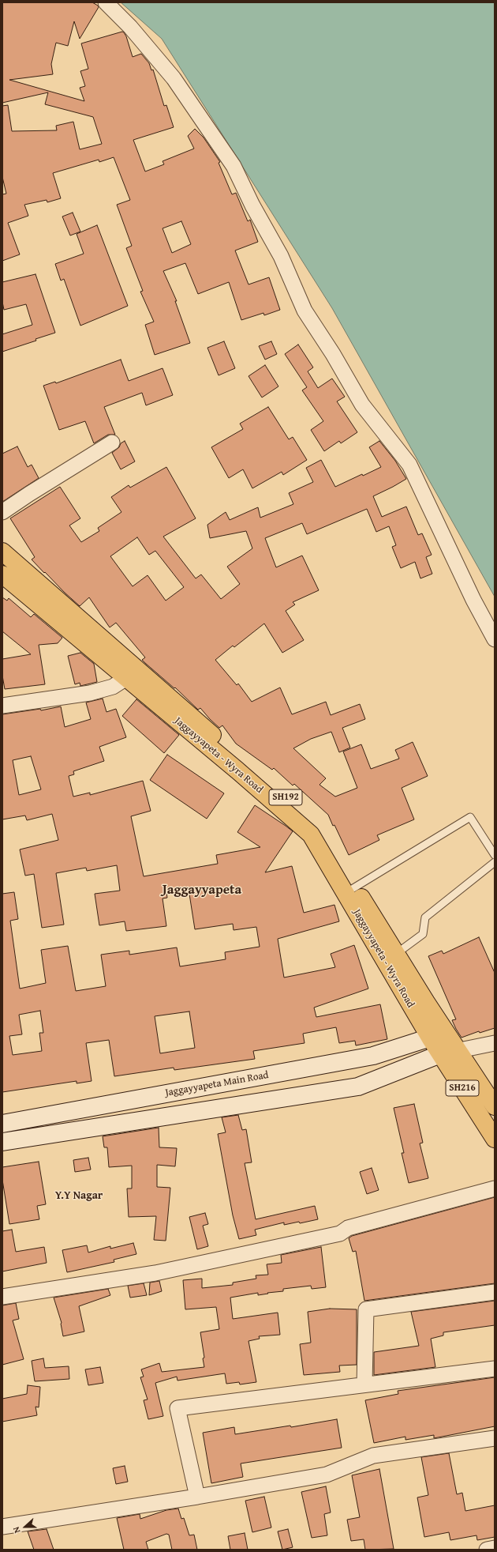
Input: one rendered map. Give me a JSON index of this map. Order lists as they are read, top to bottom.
{
  "streets": {
    "main road": [
      "Jaggayyapeta - Wyra Road",
      "SH192",
      "Jaggayyapeta Main Road",
      "SH216"
    ]
  },
  "crossings": [
    ["Jaggayyapeta - Wyra Road", "SH192"],
    ["Jaggayyapeta - Wyra Road", "Jaggayyapeta Main Road"],
    ["Jaggayyapeta - Wyra Road", "SH216"],
    ["Jaggayyapeta Main Road", "SH216"]
  ],
  "districts": ["Jaggayyapeta", "Y.Y Nagar"],
  "north": "left"
}
